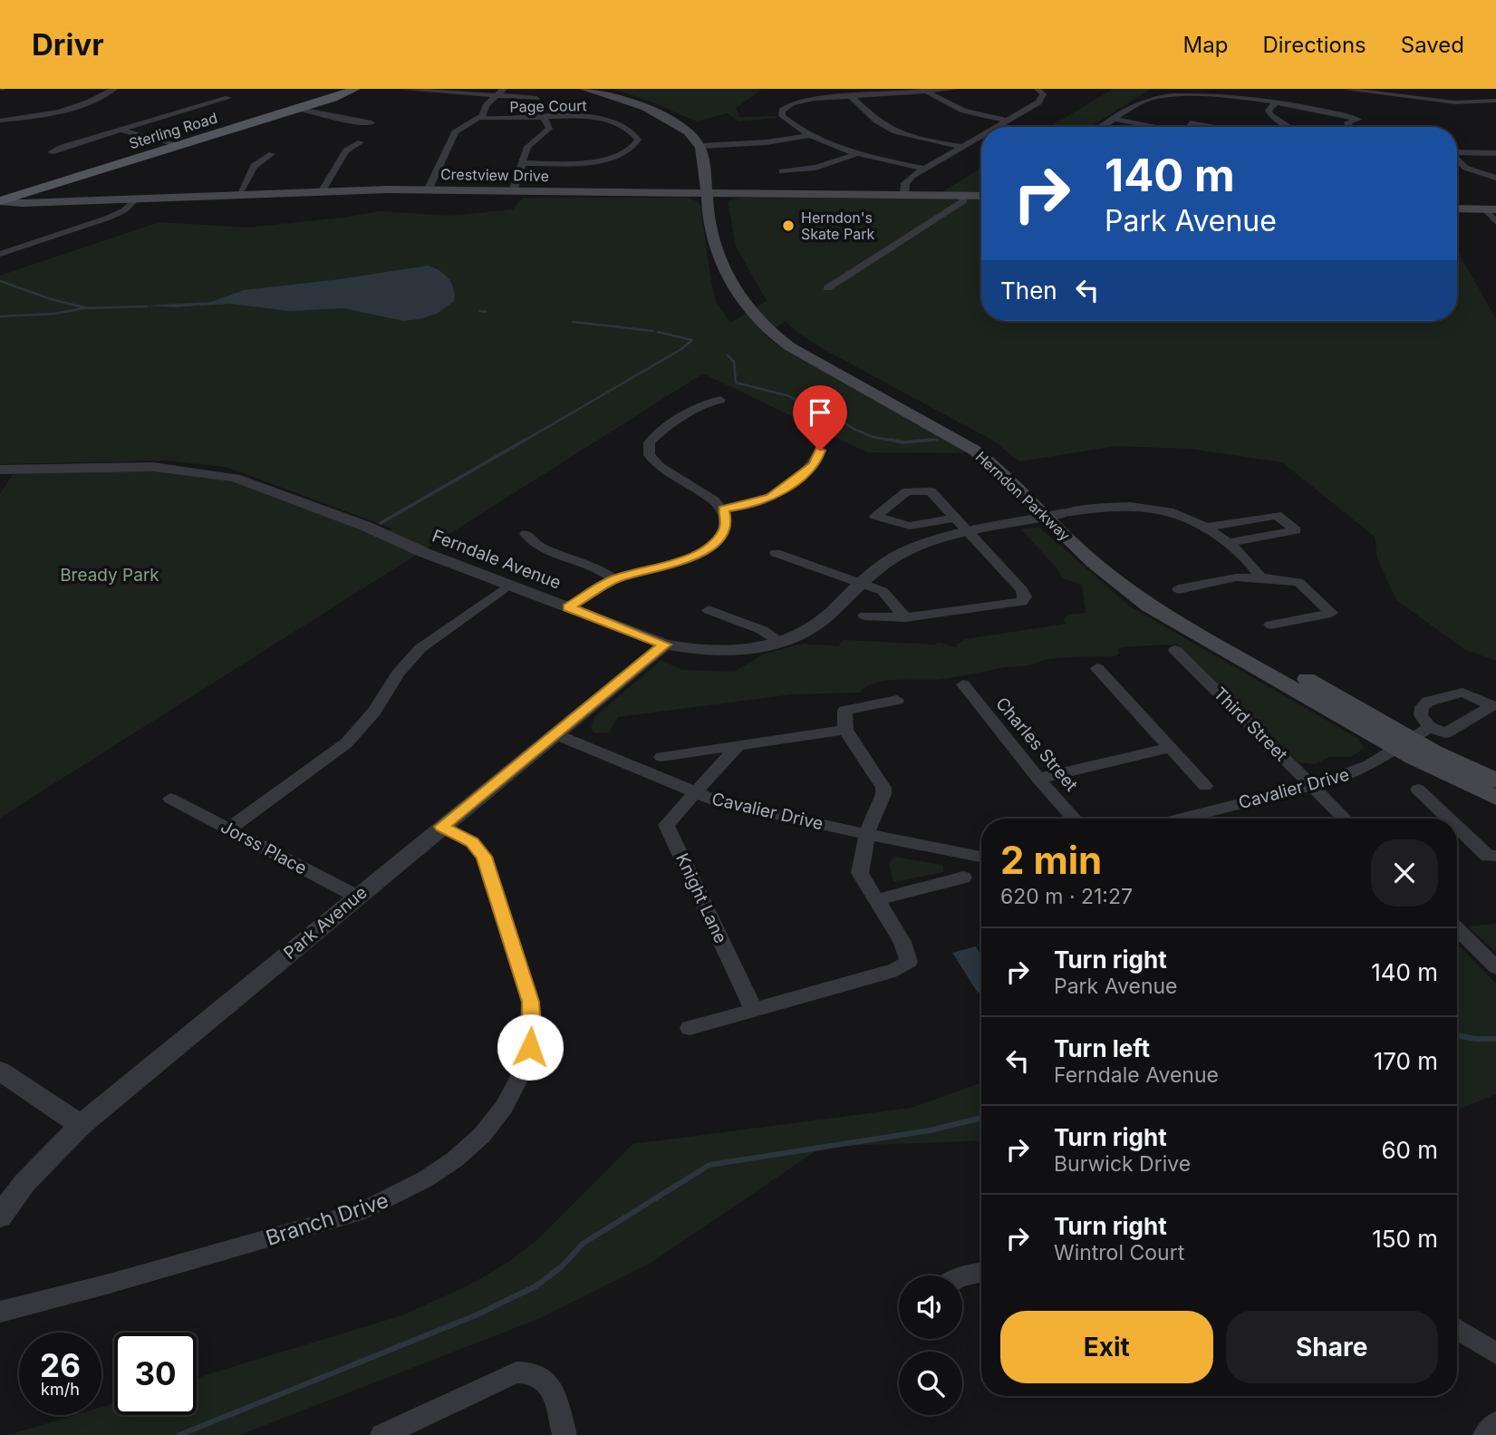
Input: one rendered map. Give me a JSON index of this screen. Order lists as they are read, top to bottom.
{
  "streets": {
    "main road": ["Sterling Road", "Crestview Drive", "Herndon Parkway"],
    "street": [
      "Page Court",
      "Ferndale Avenue",
      "Third Street",
      "Charles Street",
      "Cavalier Drive",
      "Jorss Place",
      "Knight Lane",
      "Park Avenue",
      "Branch Drive"
    ]
  },
  "crossings": [
    ["Sterling Road", "Crestview Drive"],
    ["Crestview Drive", "Herndon Parkway"],
    ["Herndon Parkway", "Ferndale Avenue"],
    ["Herndon Parkway", "Cavalier Drive"],
    ["Ferndale Avenue", "Park Avenue"],
    ["Third Street", "Cavalier Drive"],
    ["Cavalier Drive", "Knight Lane"],
    ["Cavalier Drive", "Park Avenue"],
    ["Jorss Place", "Park Avenue"],
    ["Park Avenue", "Branch Drive"]
  ],
  "parks": ["Bready Park"],
  "places": ["Herndon's Skate Park"],
  "page": {
    "header": "Drivr",
    "nav": ["Map", "Directions", "Saved"],
    "turn": ["140 m", "Park Avenue"],
    "then": "Then",
    "heading": ["2 min", "620 m · 21:27"],
    "list": [
      {
        "name": "Turn right",
        "note": "Park Avenue",
        "value": "140 m"
      },
      {
        "name": "Turn left",
        "note": "Ferndale Avenue",
        "value": "170 m"
      },
      {
        "name": "Turn right",
        "note": "Burwick Drive",
        "value": "60 m"
      },
      {
        "name": "Turn right",
        "note": "Wintrol Court",
        "value": "150 m"
      }
    ],
    "buttons": ["Exit", "Share"],
    "speed": "26 km/h",
    "limit": "30"
  }
}
